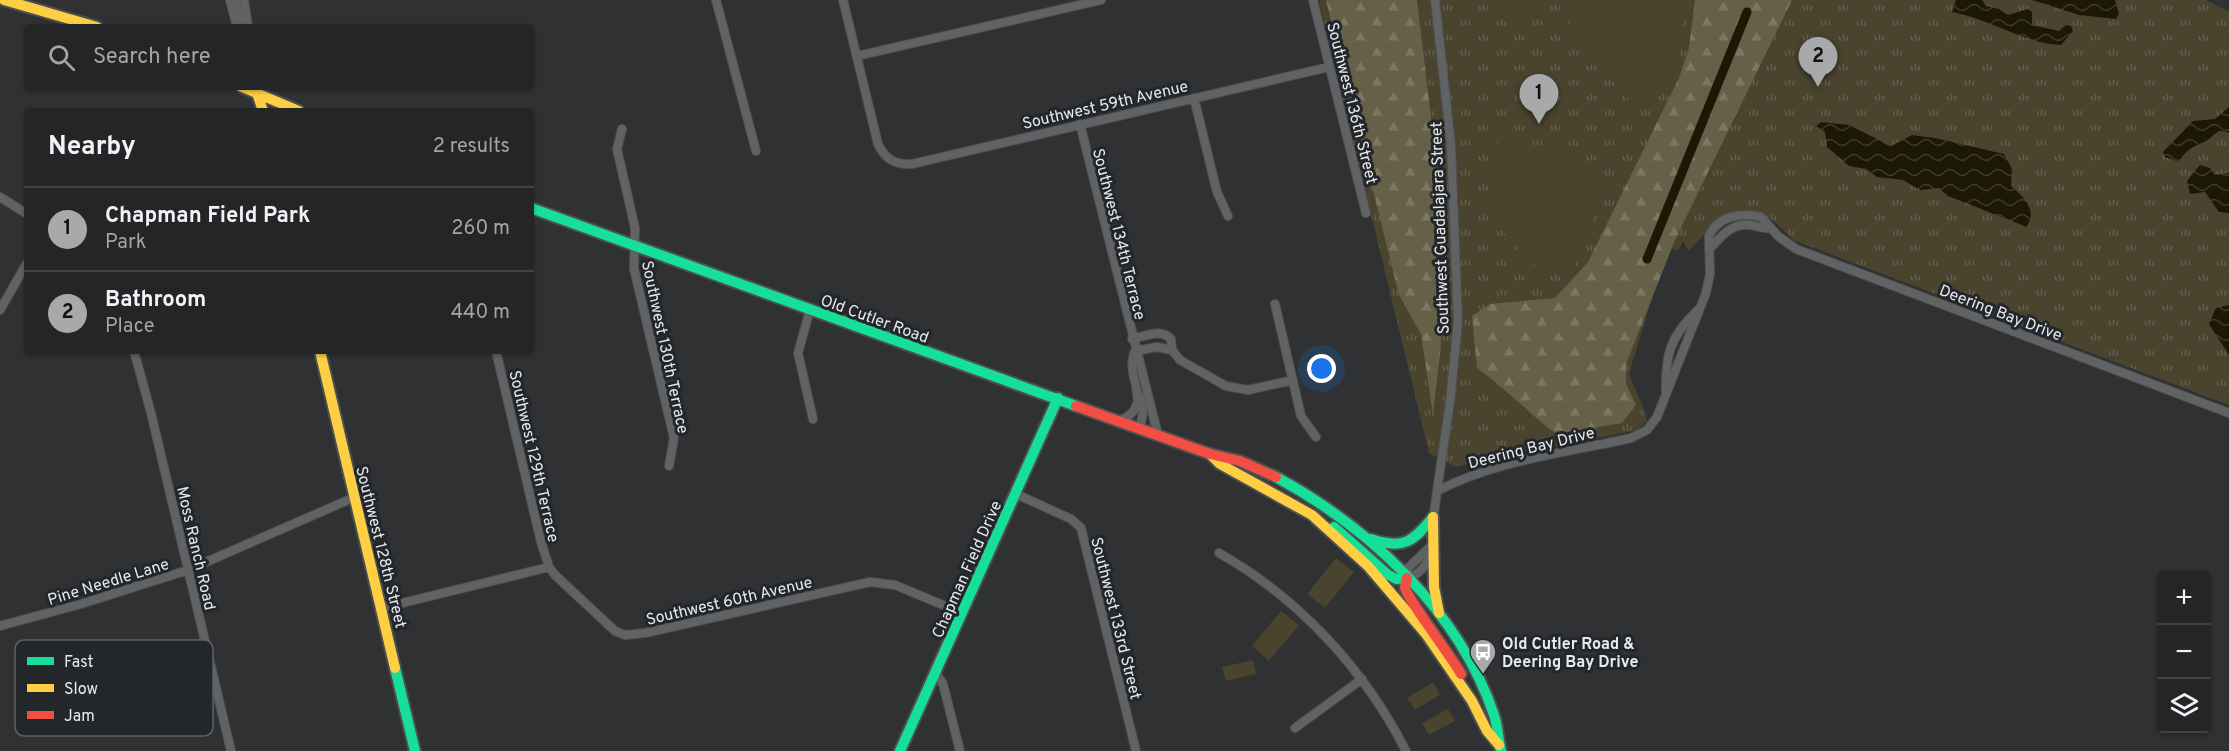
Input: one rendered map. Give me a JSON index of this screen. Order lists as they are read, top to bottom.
{
  "streets": {
    "main road": ["Old Cutler Road", "Southwest 128th Street", "Chapman Field Drive"],
    "street": [
      "Southwest 136th Street",
      "Southwest 59th Avenue",
      "Southwest Guadalajara Street",
      "Southwest 134th Terrace",
      "Deering Bay Drive",
      "Southwest 130th Terrace",
      "Southwest 129th Terrace",
      "Moss Ranch Road",
      "Pine Needle Lane",
      "Southwest 60th Avenue",
      "Southwest 133rd Street"
    ]
  },
  "crossings": [
    ["Southwest 136th Street", "Southwest 59th Avenue"],
    ["Southwest 59th Avenue", "Southwest 134th Terrace"],
    ["Southwest Guadalajara Street", "Deering Bay Drive"],
    ["Southwest 134th Terrace", "Old Cutler Road"],
    ["Old Cutler Road", "Southwest 130th Terrace"],
    ["Old Cutler Road", "Chapman Field Drive"],
    ["Southwest 129th Terrace", "Southwest 60th Avenue"],
    ["Southwest 128th Street", "Pine Needle Lane"],
    ["Moss Ranch Road", "Pine Needle Lane"],
    ["Chapman Field Drive", "Southwest 60th Avenue"],
    ["Chapman Field Drive", "Southwest 133rd Street"]
  ],
  "places": {
    "bus stop": ["Old Cutler Road & Deering Bay Drive"]
  },
  "legend": ["Fast", "Slow", "Jam"],
  "page": {
    "search": "Search here",
    "pins": ["2", "1"],
    "heading": ["Nearby", "2 results"],
    "list": [
      {
        "mark": "1",
        "name": "Chapman Field Park",
        "note": "Park",
        "value": "260 m"
      },
      {
        "mark": "2",
        "name": "Bathroom",
        "note": "Place",
        "value": "440 m"
      }
    ],
    "map_buttons": ["+", "−"]
  }
}
